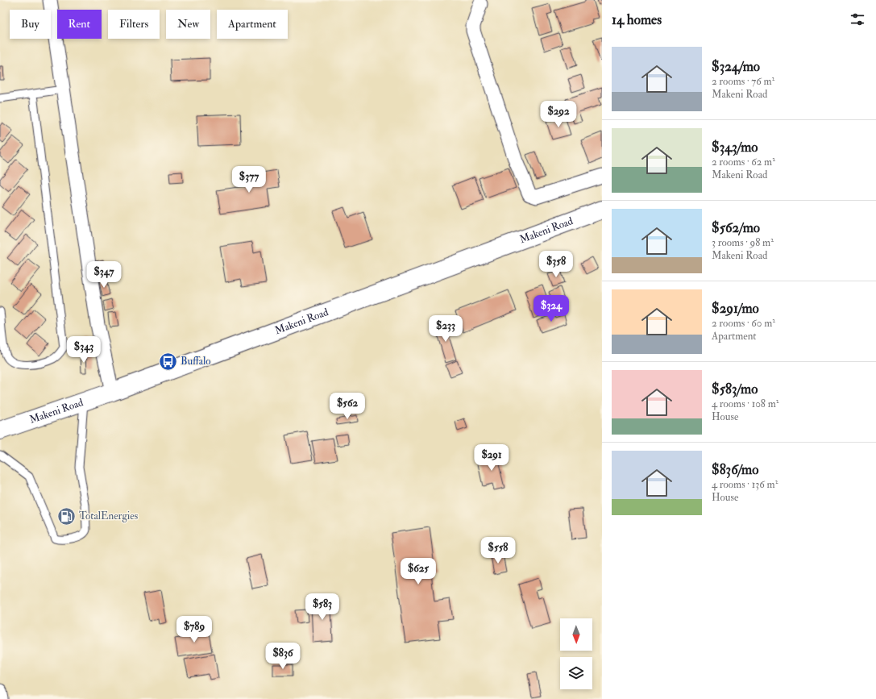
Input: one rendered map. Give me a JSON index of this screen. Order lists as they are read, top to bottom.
{
  "streets": {
    "main road": ["Makeni Road"]
  },
  "places": {
    "bus stop": ["Buffalo"],
    "fuel station": ["TotalEnergies"]
  },
  "north": "bottom",
  "page": {
    "heading": "14 homes",
    "chip": [
      "Buy",
      "Rent",
      "Filters",
      "New",
      "Apartment"
    ],
    "list": [
      {
        "name": "$324/mo",
        "note": "2 rooms · 76 m² · Makeni Road"
      },
      {
        "name": "$343/mo",
        "note": "2 rooms · 62 m² · Makeni Road"
      },
      {
        "name": "$562/mo",
        "note": "3 rooms · 98 m² · Makeni Road"
      },
      {
        "name": "$291/mo",
        "note": "2 rooms · 60 m² · Apartment"
      },
      {
        "name": "$583/mo",
        "note": "4 rooms · 108 m² · House"
      },
      {
        "name": "$836/mo",
        "note": "4 rooms · 136 m² · House"
      }
    ],
    "price": [
      "$292",
      "$377",
      "$358",
      "$347",
      "$324",
      "$233",
      "$343",
      "$562",
      "$291",
      "$558",
      "$625",
      "$583",
      "$789",
      "$836"
    ]
  }
}
